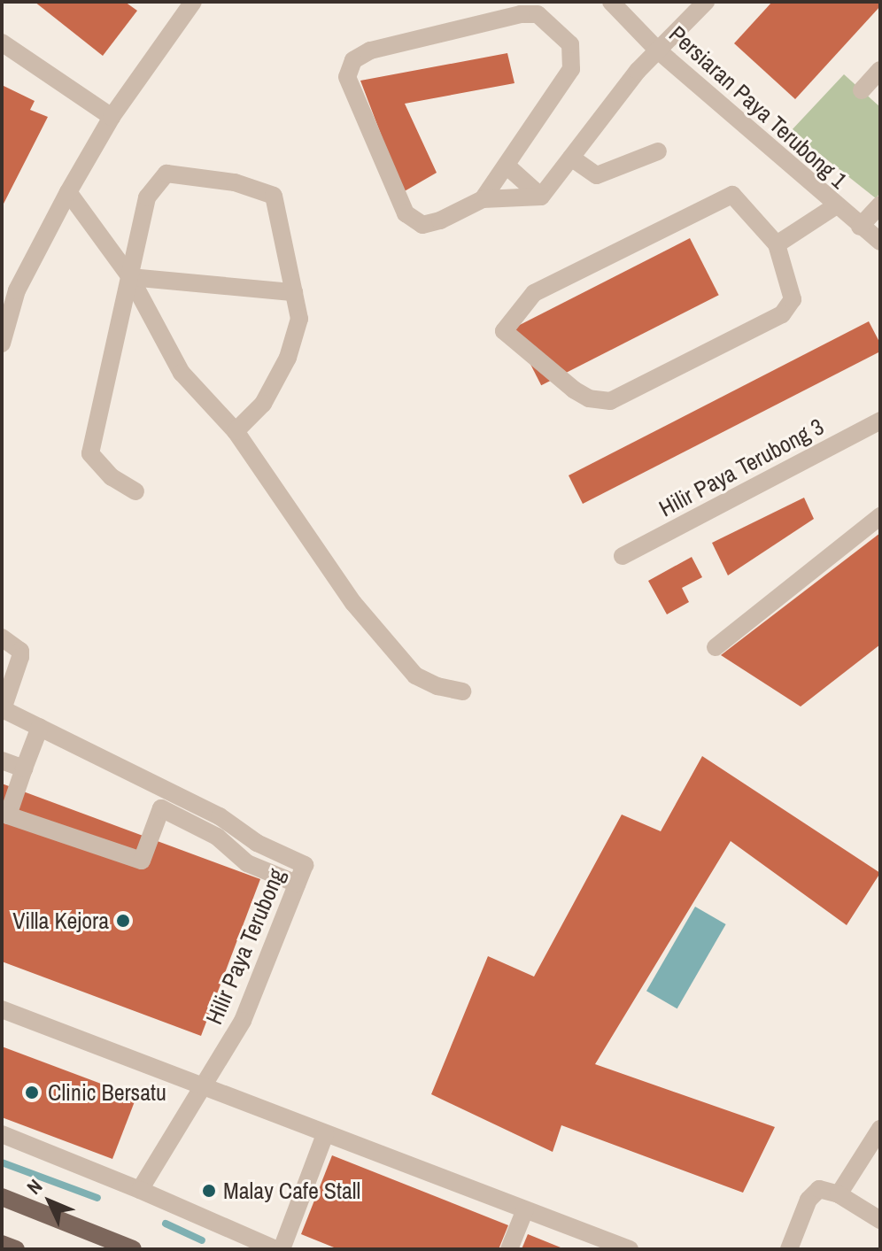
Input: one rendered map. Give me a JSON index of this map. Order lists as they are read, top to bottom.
{
  "streets": {
    "street": ["Persiaran Paya Terubong 1", "Hilir Paya Terubong 3", "Hilir Paya Terubong"]
  },
  "places": ["Villa Kejora", "Clinic Bersatu", "Malay Cafe Stall"],
  "north": "top left"
}
